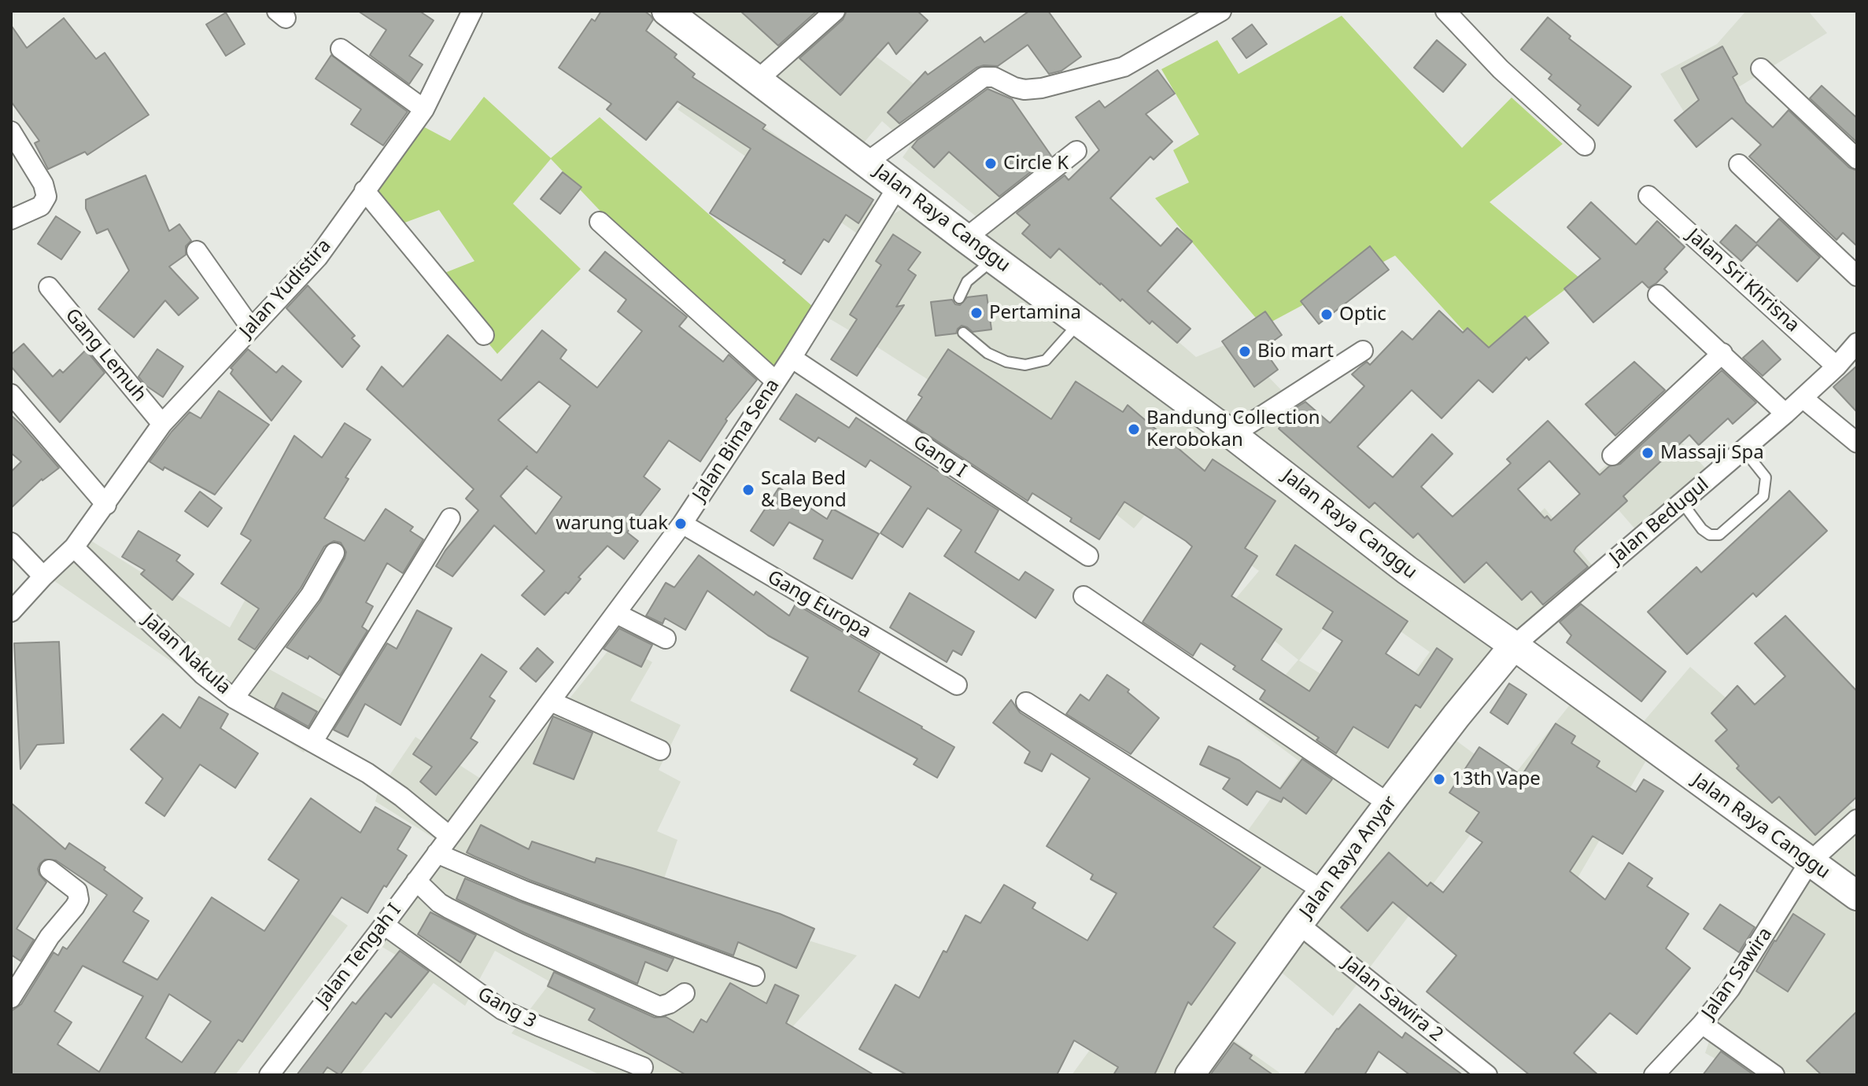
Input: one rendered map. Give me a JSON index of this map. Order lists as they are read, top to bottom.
{
  "streets": {
    "main road": ["Jalan Raya Canggu", "Jalan Raya Anyar"],
    "street": [
      "Jalan Sri Khrisna",
      "Jalan Yudistira",
      "Gang Lemuh",
      "Jalan Bima Sena",
      "Gang I",
      "Jalan Bedugul",
      "Gang Europa",
      "Jalan Nakula",
      "Jalan Tengah I",
      "Jalan Sawira",
      "Jalan Sawira 2",
      "Gang 3"
    ]
  },
  "crossings": [
    ["Jalan Raya Canggu", "Jalan Bima Sena"],
    ["Jalan Raya Canggu", "Jalan Bedugul"],
    ["Jalan Raya Canggu", "Jalan Raya Anyar"],
    ["Jalan Raya Canggu", "Jalan Sawira"],
    ["Jalan Sri Khrisna", "Jalan Bedugul"],
    ["Jalan Yudistira", "Gang Lemuh"],
    ["Jalan Yudistira", "Jalan Nakula"],
    ["Jalan Bima Sena", "Gang I"],
    ["Jalan Bima Sena", "Gang Europa"],
    ["Jalan Bima Sena", "Jalan Nakula"],
    ["Jalan Bima Sena", "Jalan Tengah I"],
    ["Jalan Bedugul", "Jalan Raya Anyar"],
    ["Jalan Nakula", "Jalan Tengah I"],
    ["Jalan Raya Anyar", "Jalan Sawira 2"],
    ["Jalan Tengah I", "Gang 3"]
  ],
  "places": [
    "Circle K",
    "Pertamina",
    "Optic",
    "Bio mart",
    "Bandung Collection Kerobokan",
    "Massaji Spa",
    "Scala Bed & Beyond",
    "warung tuak",
    "13th Vape"
  ]
}
